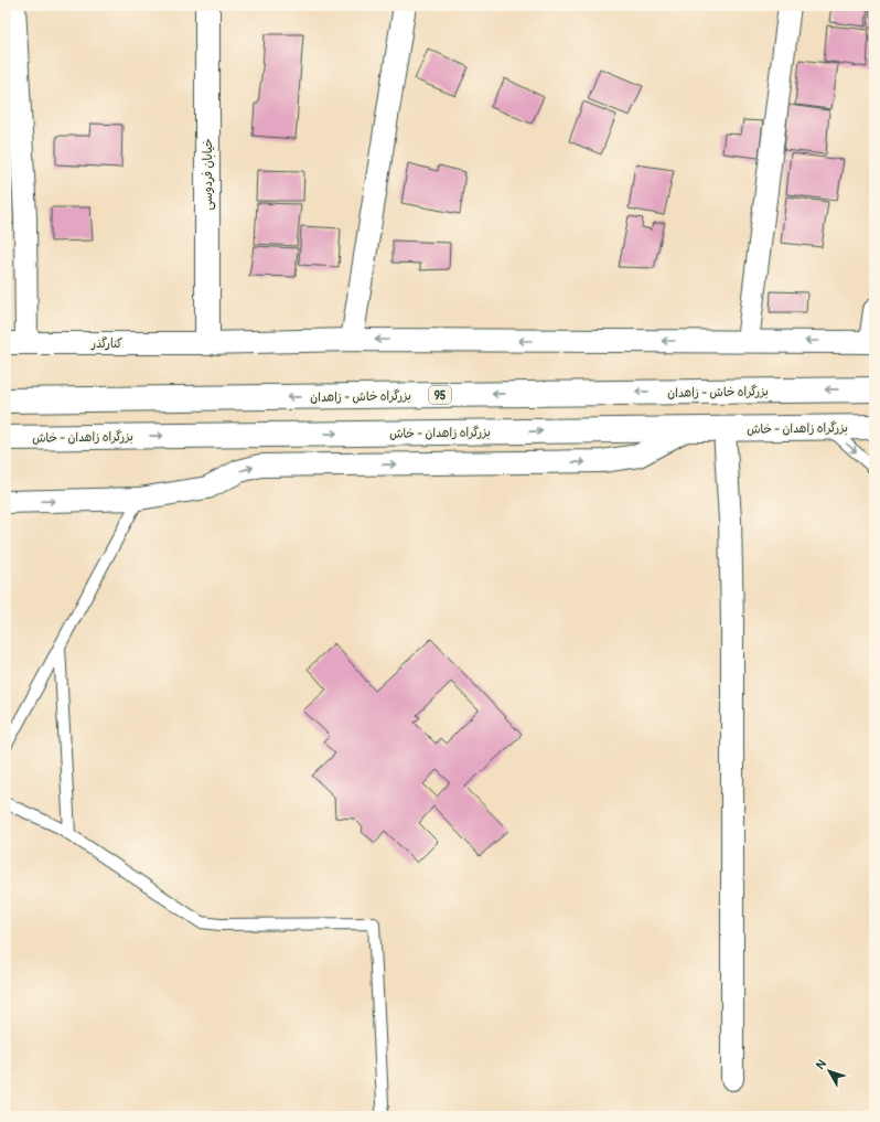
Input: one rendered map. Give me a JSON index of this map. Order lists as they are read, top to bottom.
{
  "streets": {
    "main road": [
      "خیابان فردوسی",
      "بزرگراه خاش - زاهدان",
      "95",
      "بزرگراه زاهدان - خاش"
    ],
    "street": ["کنارگذر"]
  },
  "crossings": [
    ["خیابان فردوسی", "کنارگذر"]
  ],
  "one_way": ["بزرگراه خاش - زاهدان", "بزرگراه زاهدان - خاش"],
  "north": "top left"
}
